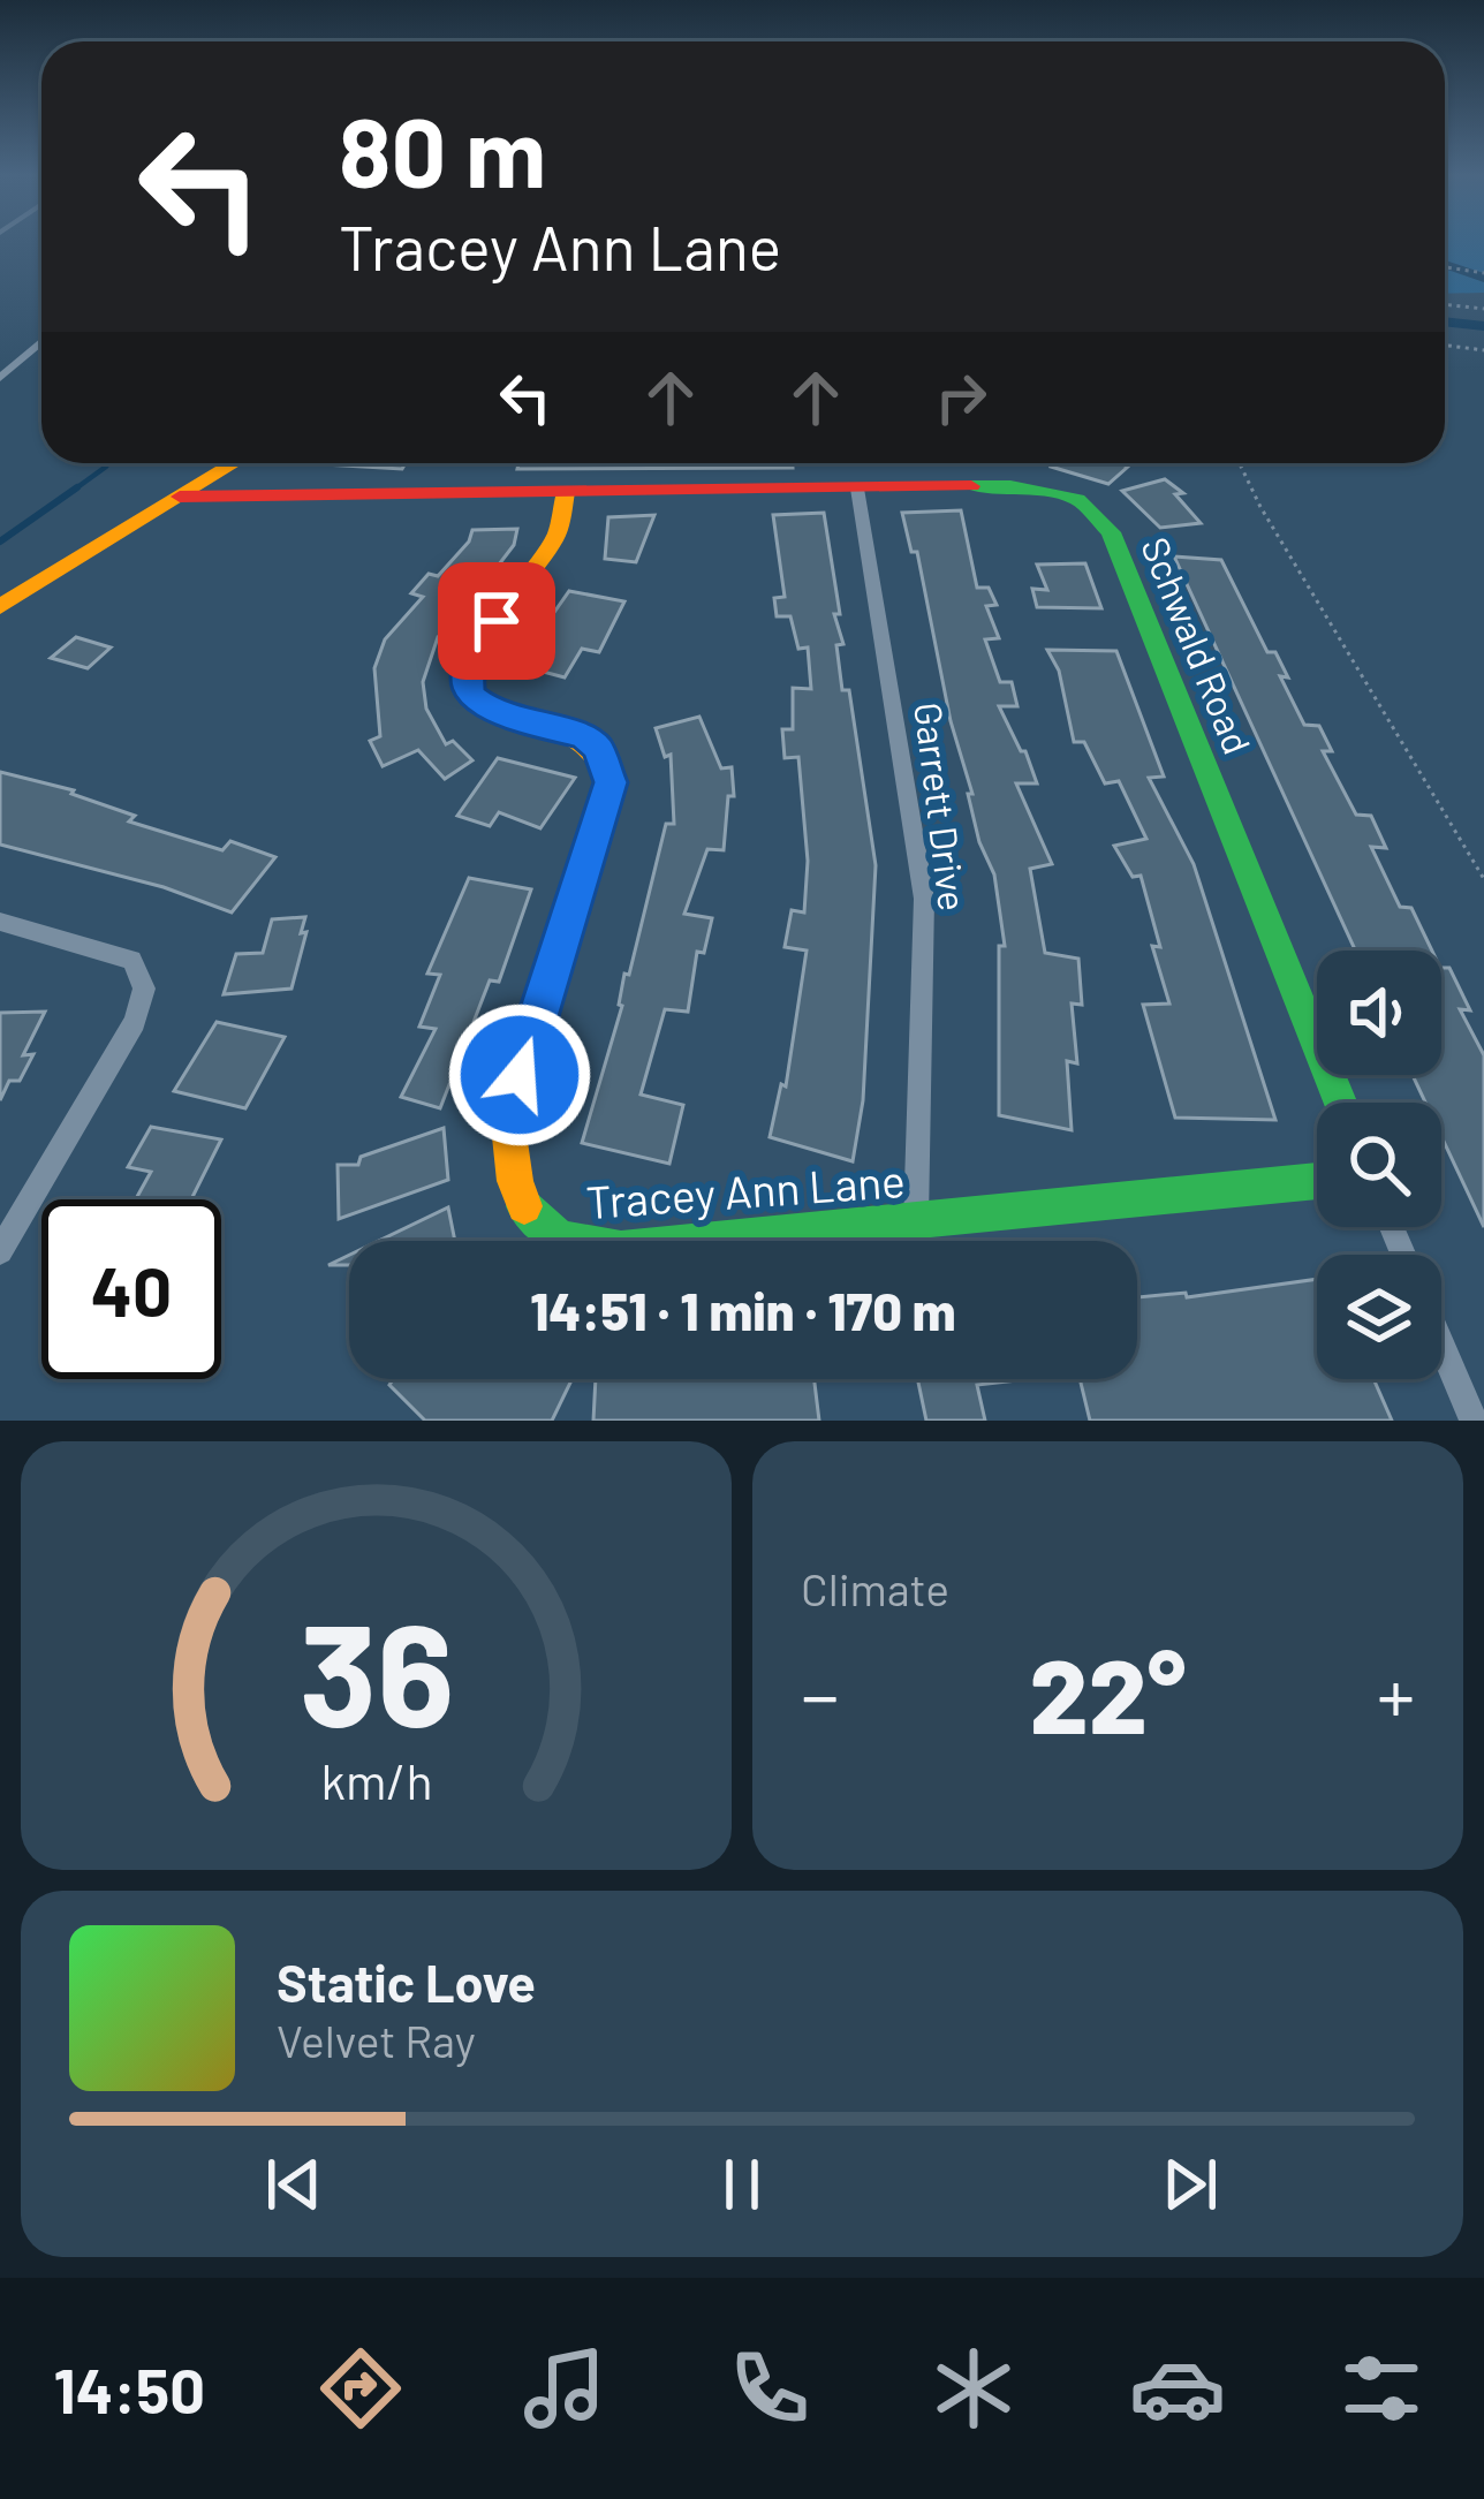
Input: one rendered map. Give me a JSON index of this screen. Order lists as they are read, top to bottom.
{
  "streets": {
    "street": ["Schwald Road", "Garrett Drive", "Tracey Ann Lane"]
  },
  "crossings": [
    ["Schwald Road", "Garrett Drive"],
    ["Schwald Road", "Tracey Ann Lane"],
    ["Garrett Drive", "Tracey Ann Lane"]
  ],
  "page": {
    "turn": ["80 m", "Tracey Ann Lane"],
    "limit": "40",
    "trip": "14:51 · 1 min · 170 m",
    "tile": "Climate",
    "heat": ["−", "22°", "+"],
    "song": ["Static Love", "Velvet Ray"],
    "tabs": "14:50",
    "gauge": ["36", "km/h"]
  }
}
